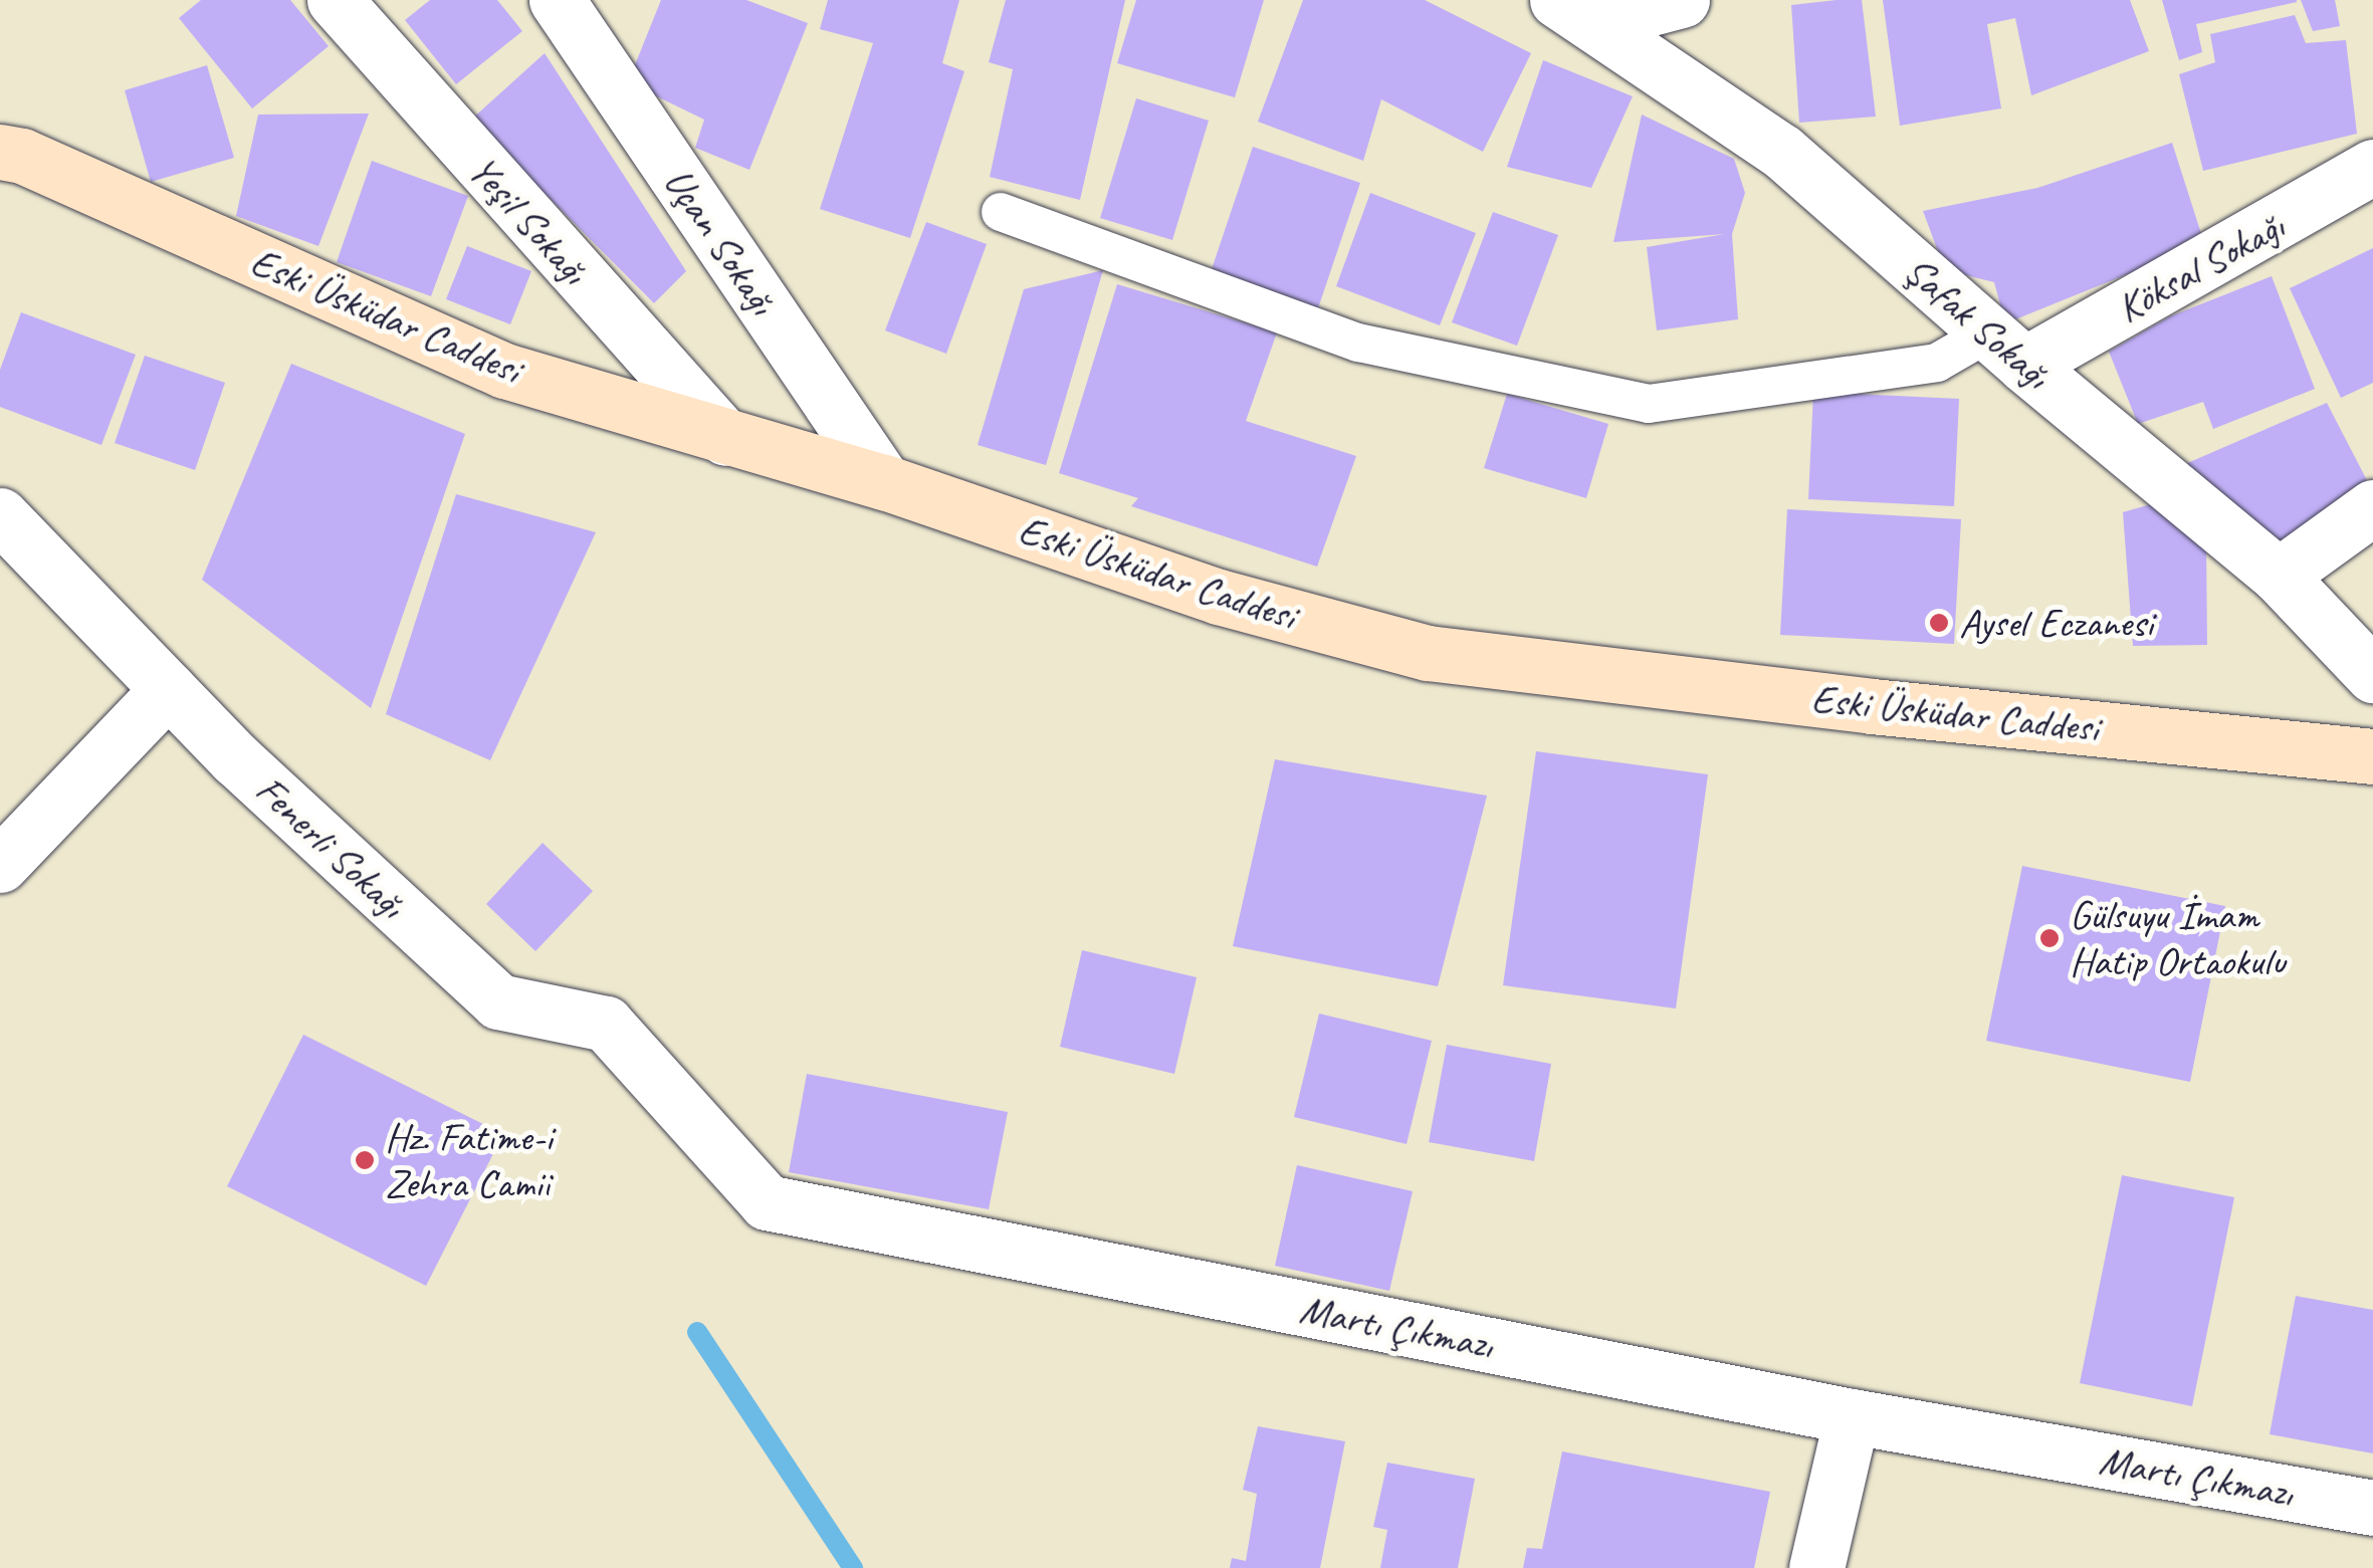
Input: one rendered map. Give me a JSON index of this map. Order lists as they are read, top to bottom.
{
  "streets": {
    "main road": ["Eski Üsküdar Caddesi"],
    "street": [
      "Yeşil Sokağı",
      "Uçan Sokağı",
      "Köksal Sokağı",
      "Şafak Sokağı",
      "Fenerli Sokağı",
      "Martı Çıkmazı"
    ]
  },
  "crossings": [
    ["Yeşil Sokağı", "Eski Üsküdar Caddesi"],
    ["Uçan Sokağı", "Eski Üsküdar Caddesi"],
    ["Köksal Sokağı", "Şafak Sokağı"],
    ["Fenerli Sokağı", "Martı Çıkmazı"]
  ],
  "places": ["Aysel Eczanesi", "Gülsuyu İmam Hatip Ortaokulu", "Hz. Fatime-i Zehra Camii"]
}
